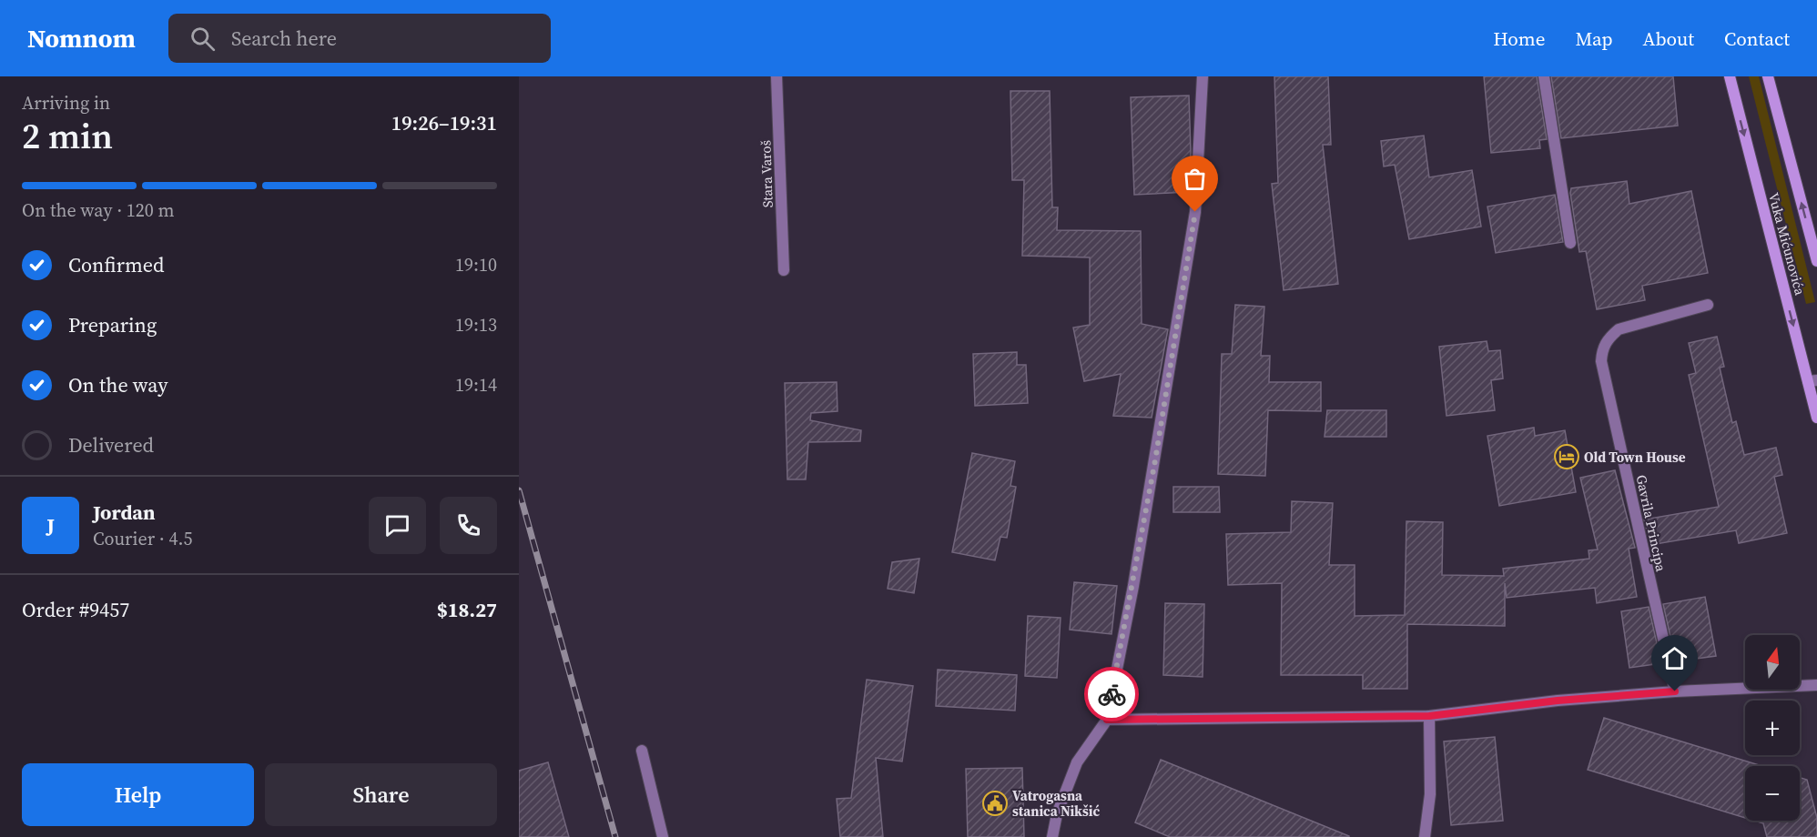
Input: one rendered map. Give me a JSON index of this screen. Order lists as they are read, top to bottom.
{
  "streets": {
    "main road": ["Vuka Mićunovića"],
    "street": ["Stara Varoš", "Gavrila Principa"]
  },
  "places": {
    "hotel": ["Old Town House"],
    "public building": ["Vatrogasna stanica Nikšić"]
  },
  "north": "top",
  "page": {
    "header": "Nomnom",
    "search": "Search here",
    "nav": [
      "Home",
      "Map",
      "About",
      "Contact"
    ],
    "heading": ["2 min", "Arriving in", "19:26–19:31"],
    "panel": [
      "Jordan",
      "Courier · 4.5",
      "Order #9457",
      "$18.27"
    ],
    "bar": "On the way · 120 m",
    "list": [
      ["Confirmed", "19:10"],
      ["Preparing", "19:13"],
      ["On the way", "19:14"],
      "Delivered"
    ],
    "round": "J",
    "map_buttons": ["+", "−"],
    "buttons": ["Help", "Share"]
  }
}
